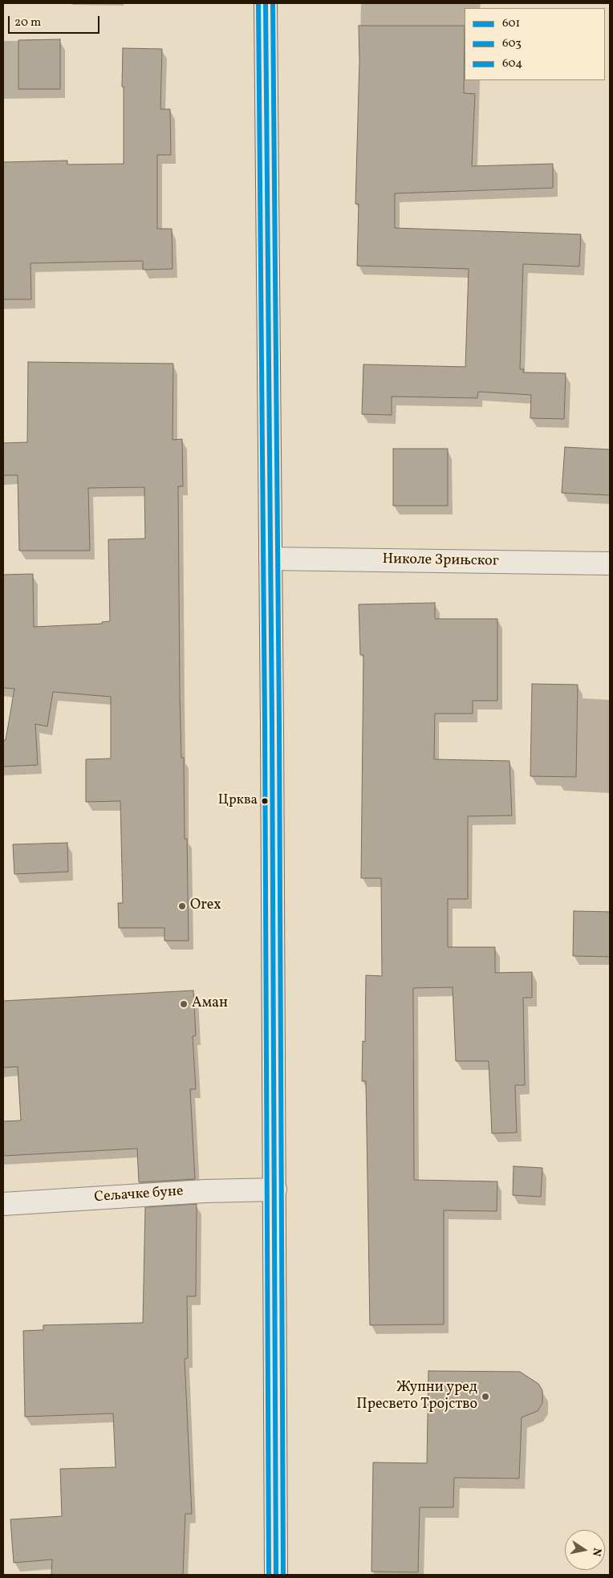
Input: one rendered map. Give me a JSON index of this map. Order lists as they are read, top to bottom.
{
  "streets": {
    "main road": ["Николе Зрињског", "Сељачке буне"]
  },
  "places": [
    "Црква",
    "Orex",
    "Аман",
    "Жупни уред Пресвето Тројство"
  ],
  "lines": ["transit line 601", "transit line 603", "transit line 604"],
  "legend": ["601", "603", "604"],
  "scale_bar": "20 m",
  "north": "right"
}
